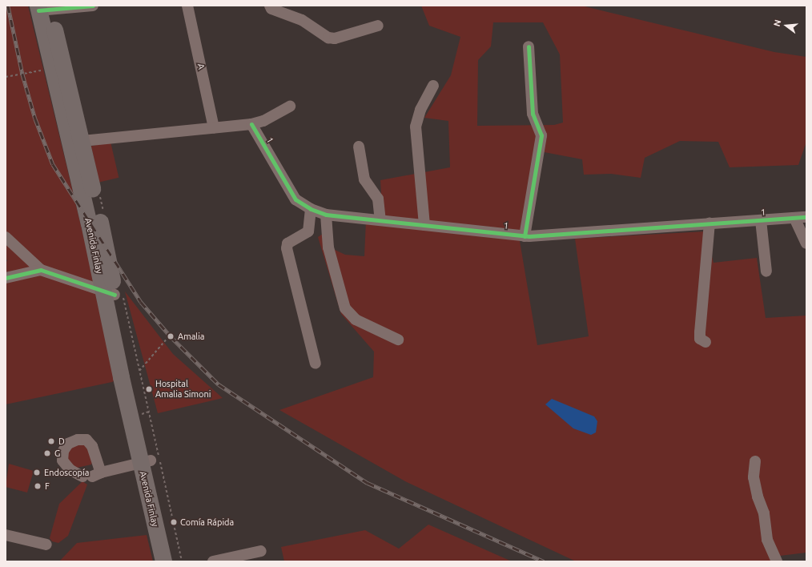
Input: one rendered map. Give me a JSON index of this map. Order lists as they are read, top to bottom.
{
  "streets": {
    "highway": ["Avenida Finlay"],
    "street": ["A", "1"]
  },
  "places": [
    "Amalia",
    "Hospital Amalia Simoni",
    "D",
    "G",
    "Endoscopía",
    "F",
    "Comía Rápida"
  ],
  "north": "left"
}
